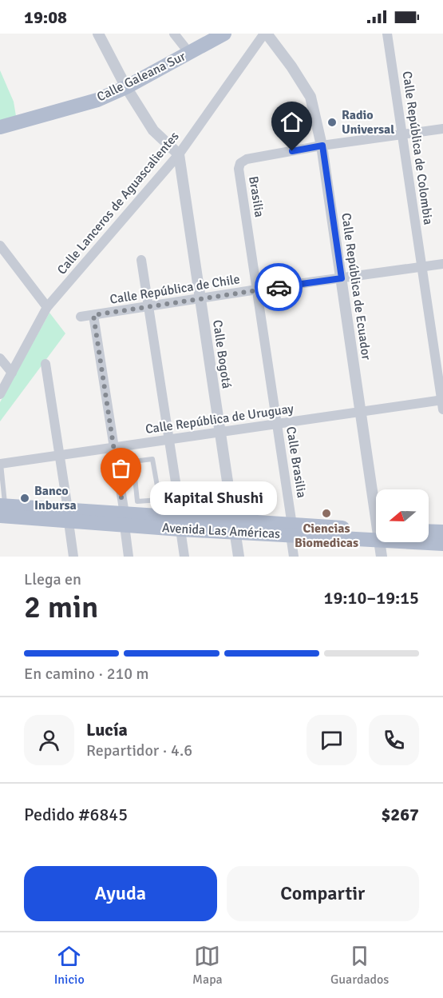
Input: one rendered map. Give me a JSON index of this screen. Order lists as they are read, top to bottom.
{
  "streets": {
    "main road": ["Calle Galeana Sur", "Avenida Las Américas"],
    "street": [
      "Calle República de Colombia",
      "Brasilia",
      "Calle Lanceros de Aguascalientes",
      "Calle República de Ecuador",
      "Calle República de Chile",
      "Calle Bogotá",
      "Calle República de Uruguay",
      "Calle Brasilia"
    ]
  },
  "crossings": [
    ["Calle República de Colombia", "Calle República de Chile"],
    ["Calle República de Colombia", "Calle República de Uruguay"],
    ["Brasilia", "Calle República de Ecuador"],
    ["Brasilia", "Calle República de Chile"],
    ["Brasilia", "Calle Brasilia"],
    ["Calle Lanceros de Aguascalientes", "Calle República de Ecuador"],
    ["Calle Lanceros de Aguascalientes", "Calle Bogotá"],
    ["Calle República de Ecuador", "Calle República de Chile"],
    ["Calle República de Ecuador", "Calle República de Uruguay"],
    ["Calle República de Chile", "Calle Bogotá"],
    ["Calle República de Chile", "Calle Brasilia"],
    ["Calle Bogotá", "Calle República de Uruguay"],
    ["Calle Bogotá", "Avenida Las Américas"],
    ["Calle República de Uruguay", "Calle Brasilia"],
    ["Calle Brasilia", "Avenida Las Américas"]
  ],
  "places": [
    "Radio Universal",
    "Kapital Shushi",
    "Banco Inbursa",
    "Ciencias Biomedicas"
  ],
  "north": "left",
  "page": {
    "status": "19:08",
    "bubble": "Kapital Shushi",
    "heading": ["2 min", "Llega en", "19:10–19:15"],
    "panel": [
      "Lucía",
      "Repartidor · 4.6",
      "Pedido #6845",
      "$267"
    ],
    "bar": "En camino · 210 m",
    "buttons": ["Ayuda", "Compartir"],
    "tabs": ["Inicio", "Mapa", "Guardados"]
  }
}
